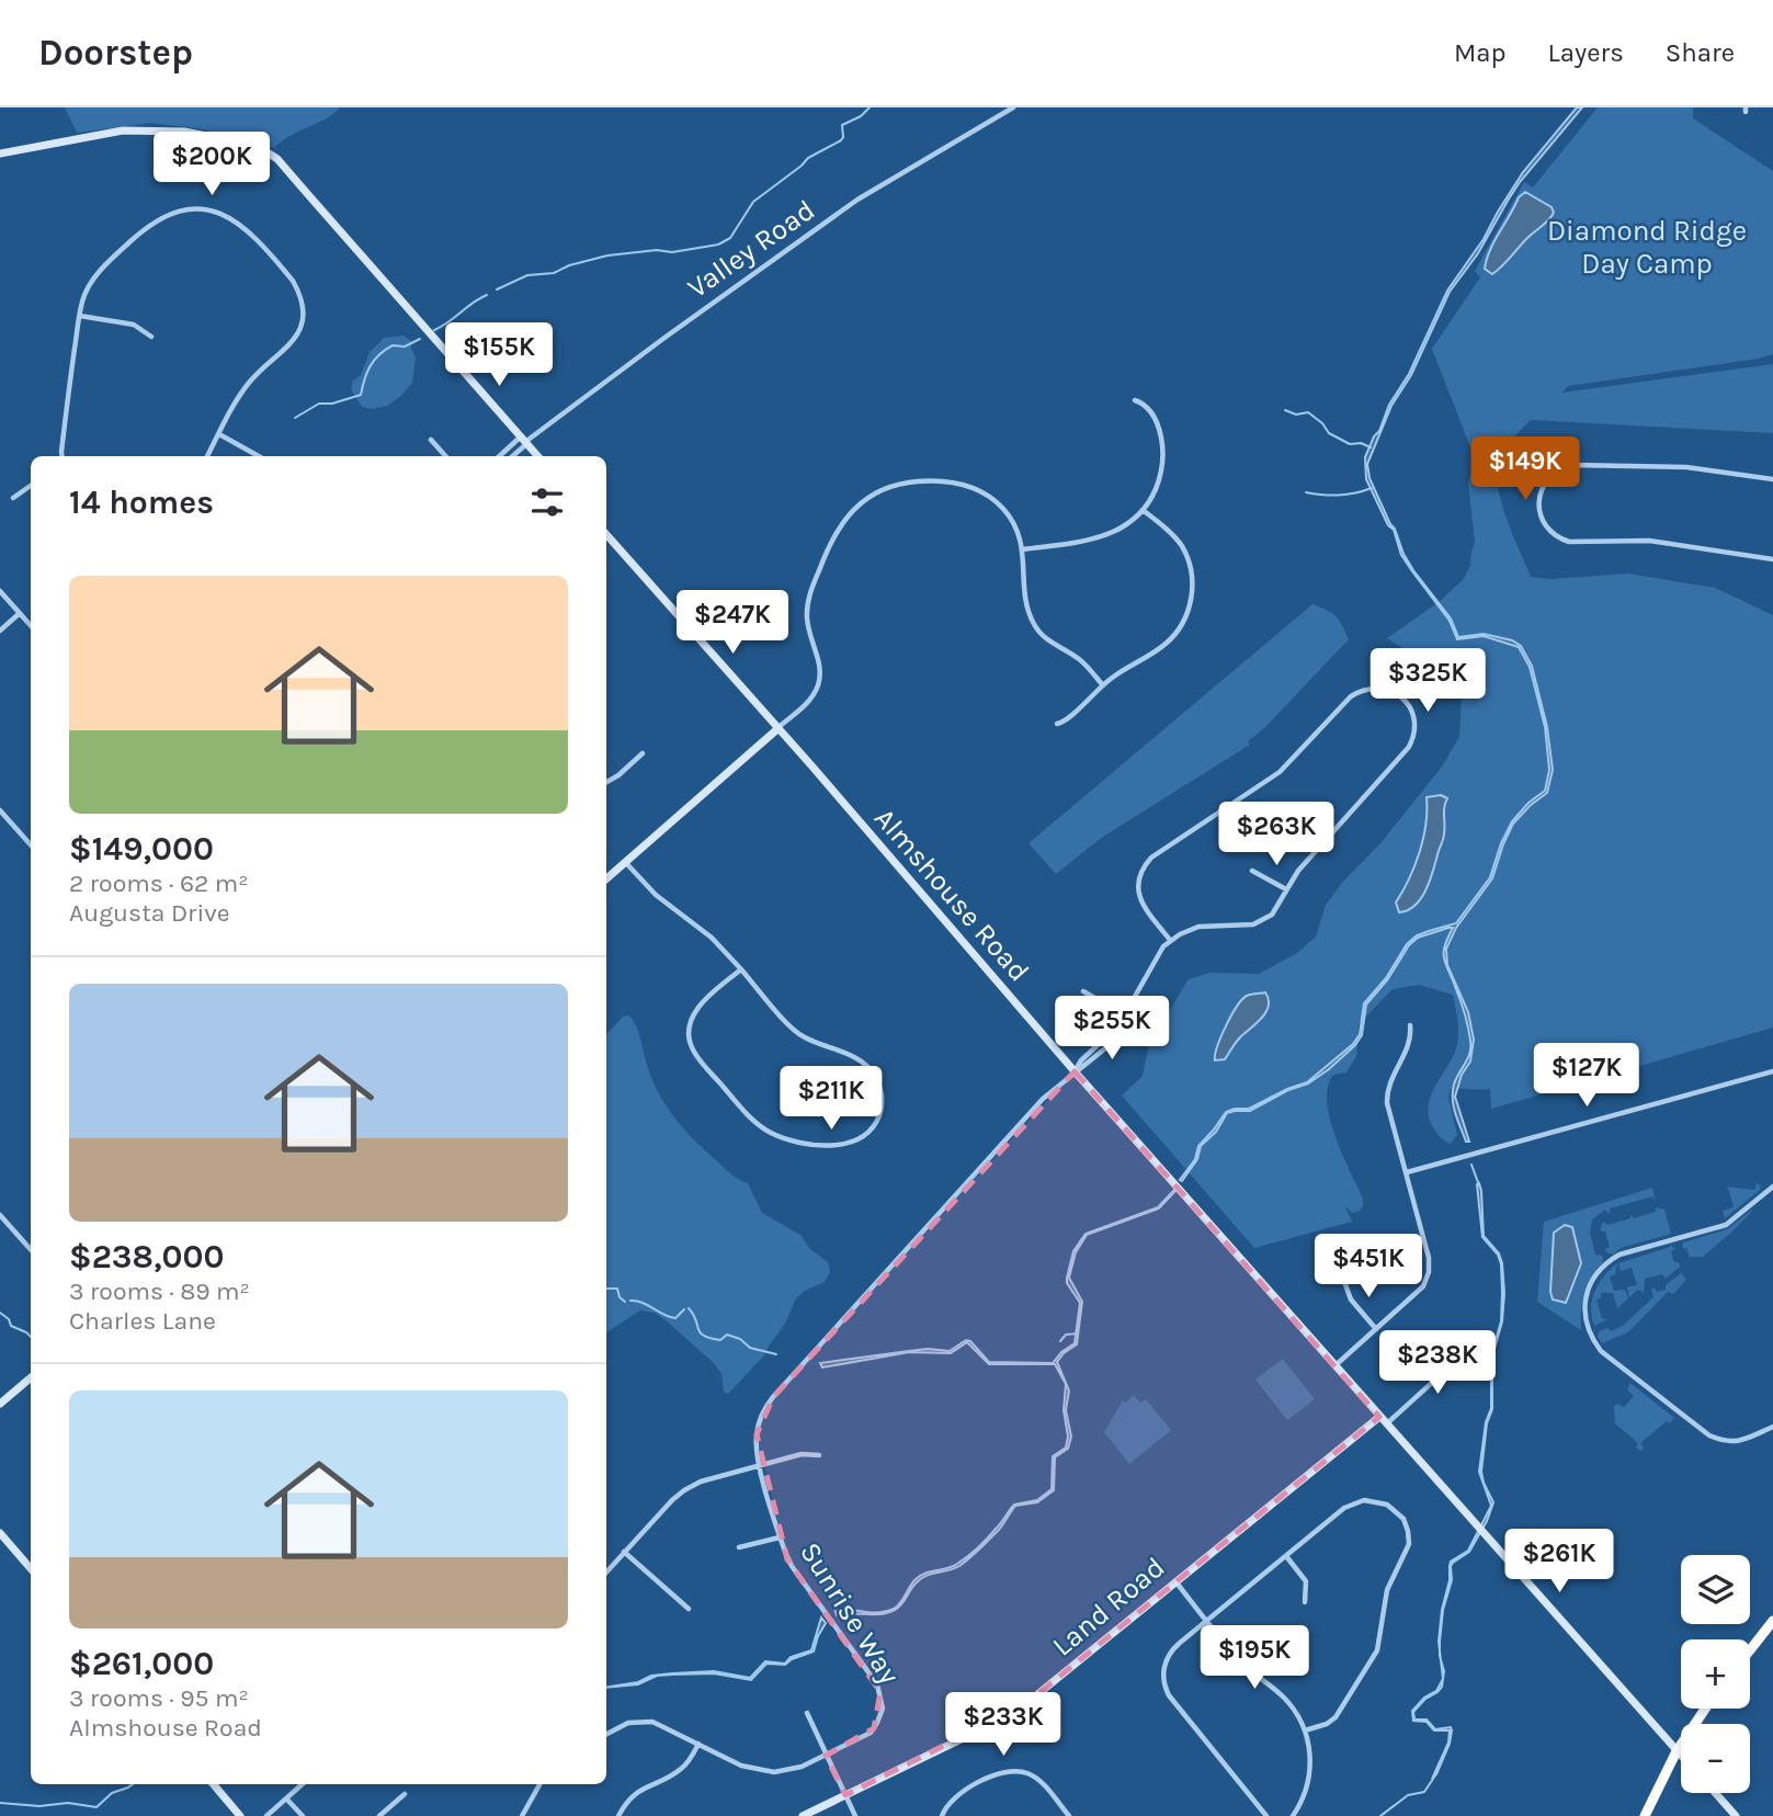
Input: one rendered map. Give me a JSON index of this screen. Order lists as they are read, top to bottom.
{
  "streets": {
    "main road": ["Almshouse Road", "Land Road"],
    "street": ["Valley Road", "Sunrise Way"]
  },
  "crossings": [
    ["Almshouse Road", "Land Road"],
    ["Almshouse Road", "Sunrise Way"]
  ],
  "parks": ["Diamond Ridge Day Camp"],
  "page": {
    "header": "Doorstep",
    "nav": ["Map", "Layers", "Share"],
    "price": [
      "$200K",
      "$155K",
      "$149K",
      "$247K",
      "$325K",
      "$263K",
      "$255K",
      "$127K",
      "$211K",
      "$451K",
      "$238K",
      "$261K",
      "$195K",
      "$233K"
    ],
    "heading": "14 homes",
    "list": [
      {
        "name": "$149,000",
        "note": "2 rooms · 62 m² · Augusta Drive"
      },
      {
        "name": "$238,000",
        "note": "3 rooms · 89 m² · Charles Lane"
      },
      {
        "name": "$261,000",
        "note": "3 rooms · 95 m² · Almshouse Road"
      }
    ],
    "map_buttons": ["+", "−"]
  }
}
